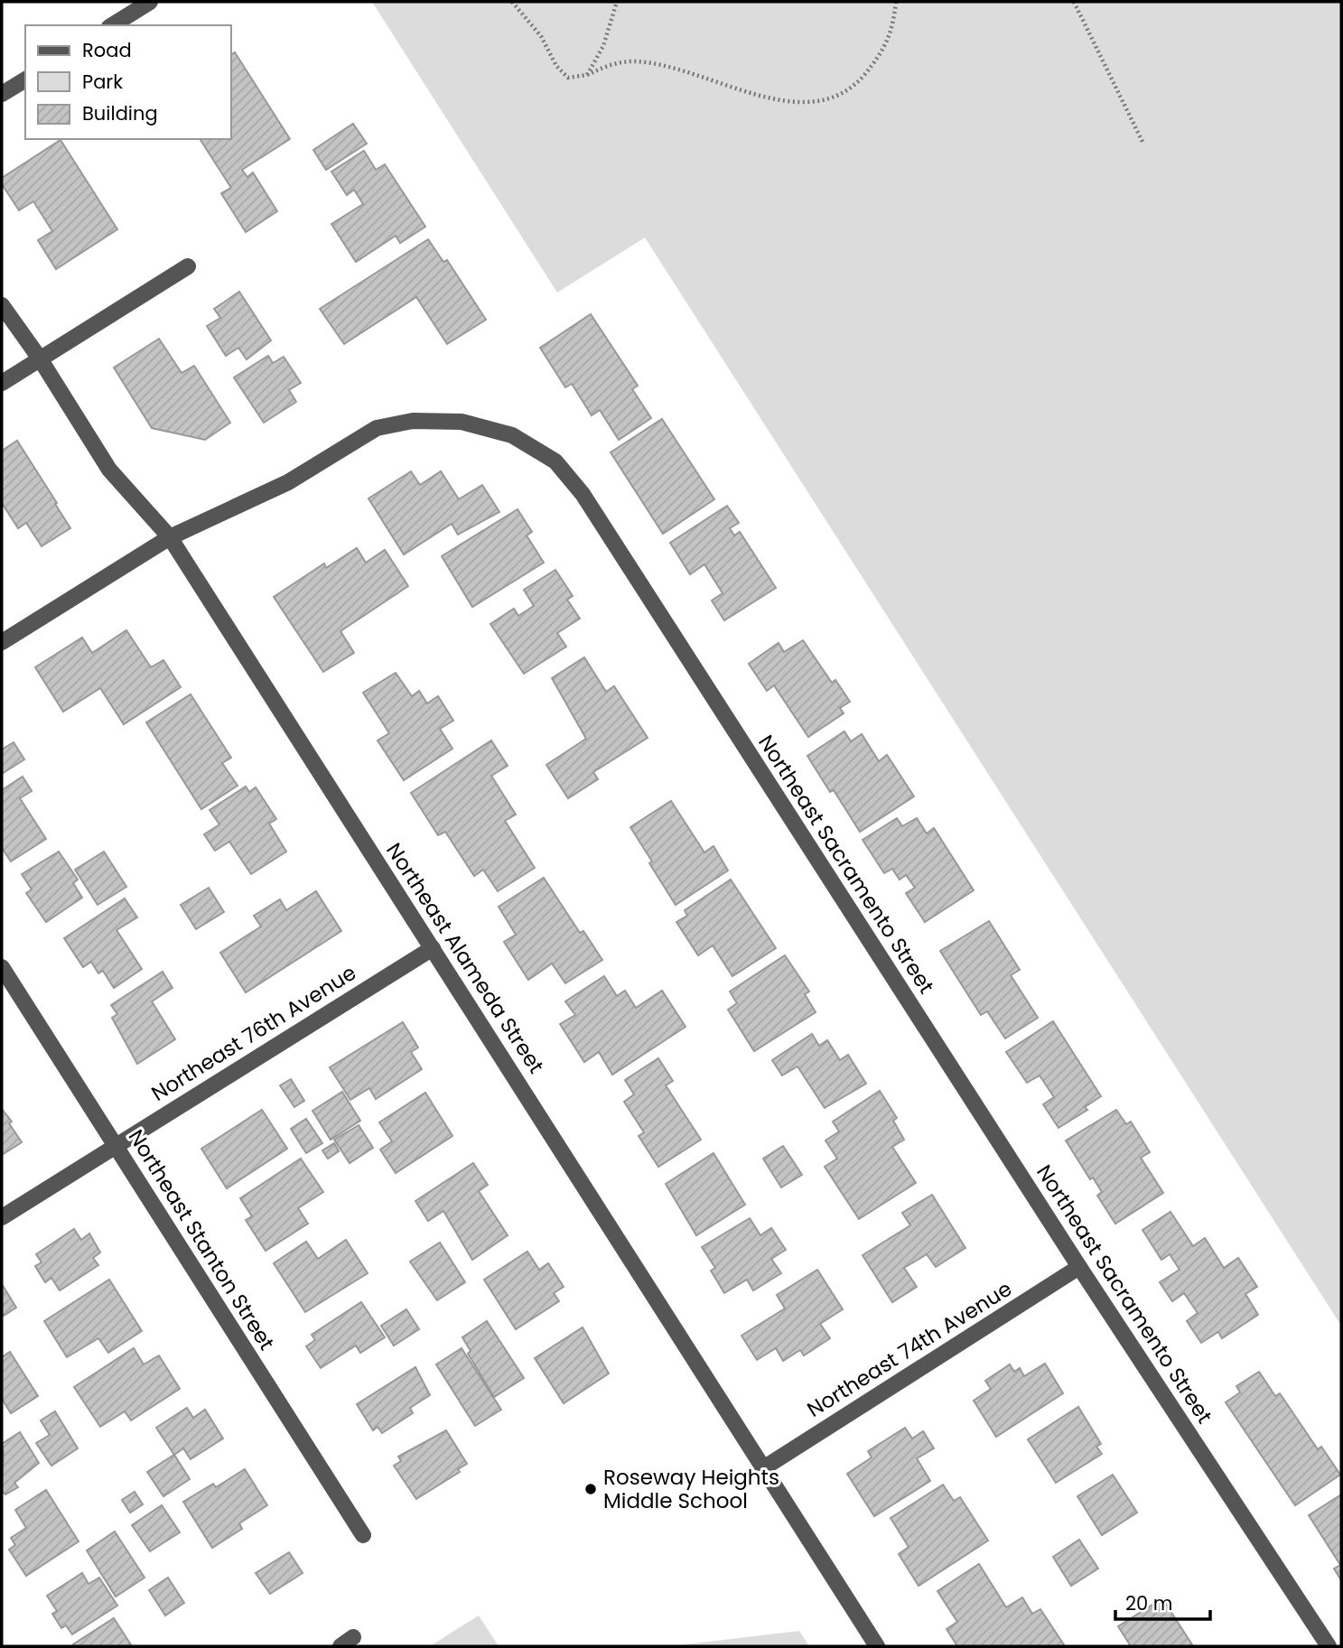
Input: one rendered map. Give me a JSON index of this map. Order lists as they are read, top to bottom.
{
  "streets": {
    "street": [
      "Northeast Sacramento Street",
      "Northeast Alameda Street",
      "Northeast 76th Avenue",
      "Northeast Stanton Street",
      "Northeast 74th Avenue"
    ]
  },
  "crossings": [
    ["Northeast Sacramento Street", "Northeast Alameda Street"],
    ["Northeast Sacramento Street", "Northeast 74th Avenue"],
    ["Northeast Alameda Street", "Northeast 76th Avenue"],
    ["Northeast Alameda Street", "Northeast 74th Avenue"],
    ["Northeast 76th Avenue", "Northeast Stanton Street"]
  ],
  "places": ["Roseway Heights Middle School"],
  "legend": ["Road", "Park", "Building"],
  "scale_bar": "20 m"
}
